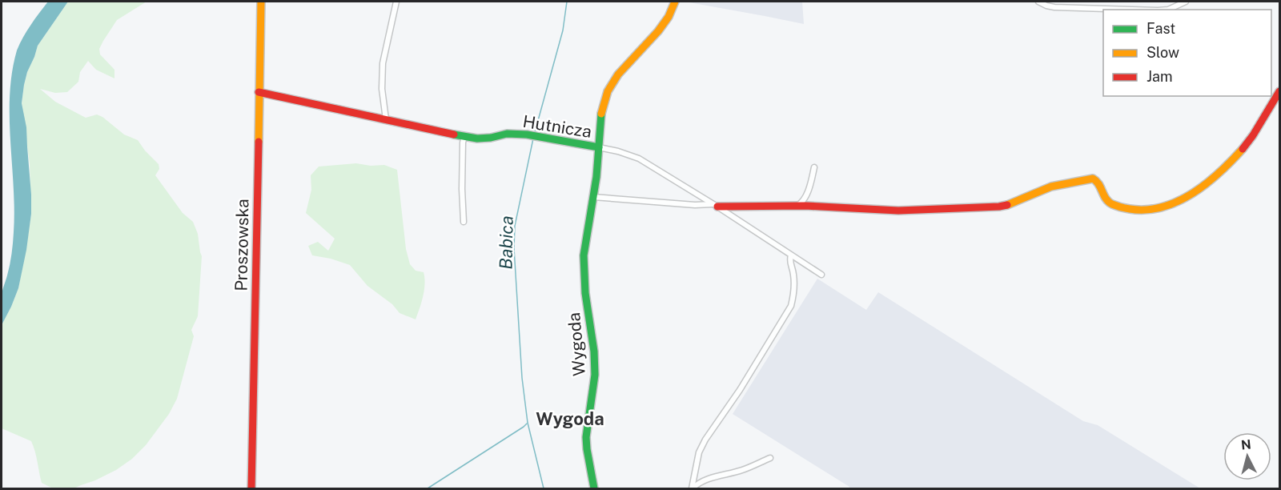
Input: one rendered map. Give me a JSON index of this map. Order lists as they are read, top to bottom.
{
  "streets": {
    "street": ["Hutnicza", "Proszowska", "Wygoda"]
  },
  "crossings": [
    ["Hutnicza", "Proszowska"],
    ["Hutnicza", "Wygoda"]
  ],
  "districts": ["Wygoda"],
  "water": ["Babica"],
  "legend": ["Fast", "Slow", "Jam"],
  "north": "top"
}
